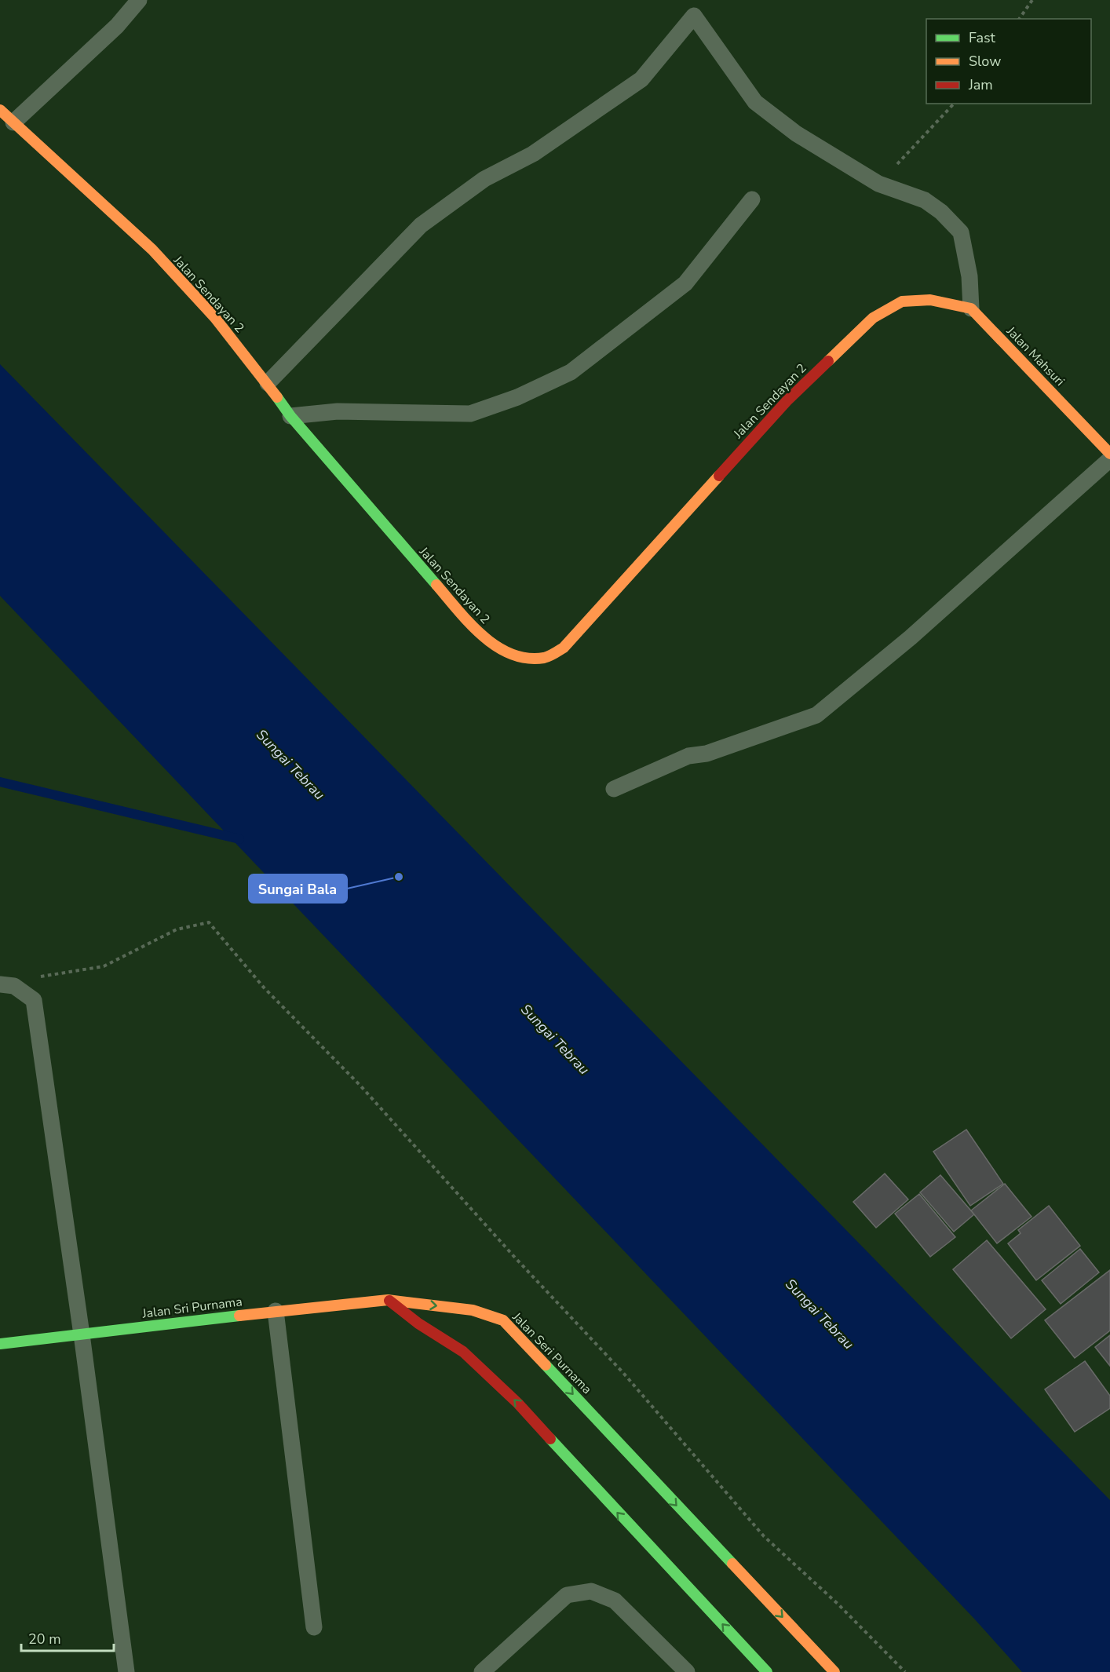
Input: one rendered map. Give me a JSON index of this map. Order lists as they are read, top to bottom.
{
  "streets": {
    "street": [
      "Jalan Sendayan 2",
      "Jalan Mahsuri",
      "Jalan Sri Purnama",
      "Jalan Seri Purnama"
    ]
  },
  "crossings": [
    ["Jalan Sendayan 2", "Jalan Mahsuri"],
    ["Jalan Sri Purnama", "Jalan Seri Purnama"]
  ],
  "water": ["Sungai Tebrau"],
  "places": ["Sungai Bala"],
  "legend": ["Fast", "Slow", "Jam"],
  "scale_bar": "20 m"
}
